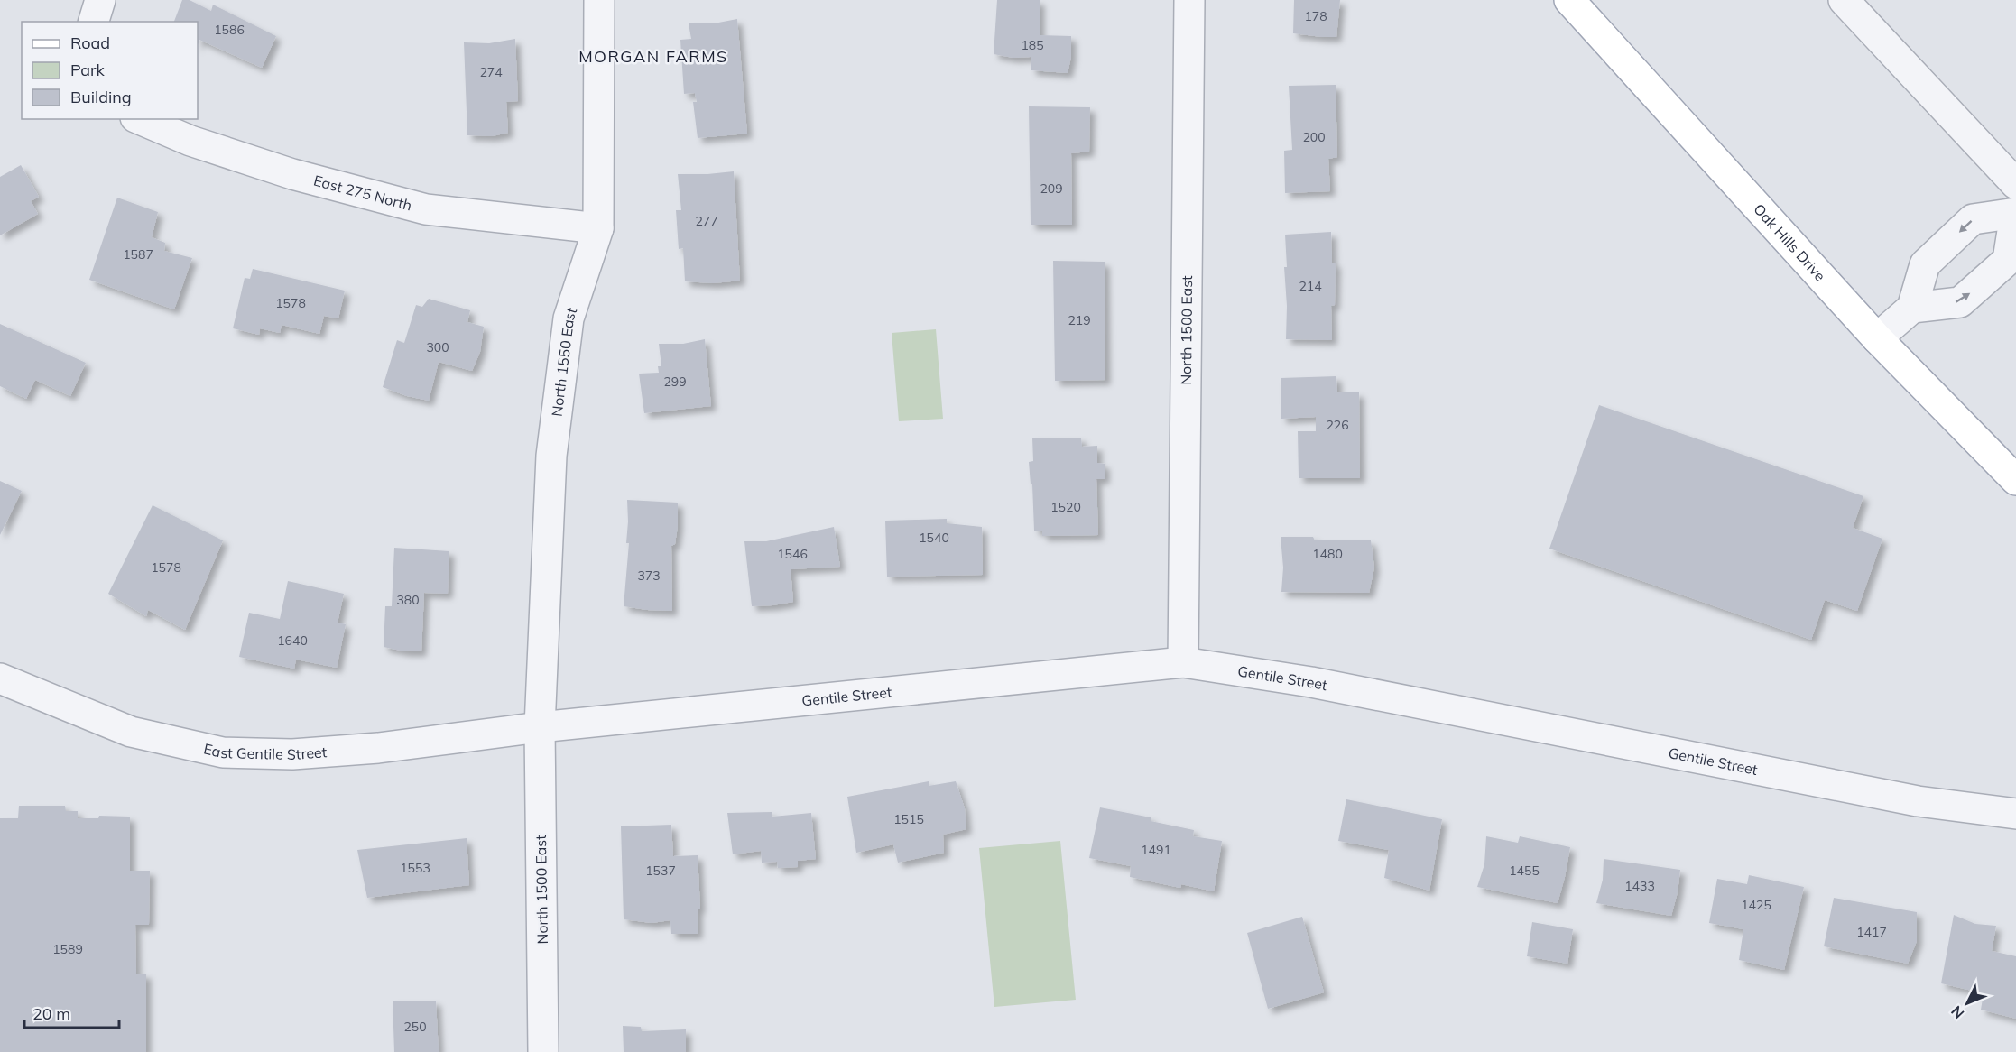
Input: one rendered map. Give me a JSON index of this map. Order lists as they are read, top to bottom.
{
  "streets": {
    "main road": ["Oak Hills Drive"],
    "street": [
      "East 275 North",
      "North 1500 East",
      "North 1550 East",
      "Gentile Street",
      "East Gentile Street"
    ]
  },
  "crossings": [
    ["East 275 North", "North 1550 East"],
    ["North 1500 East", "North 1550 East"],
    ["North 1500 East", "Gentile Street"],
    ["North 1500 East", "East Gentile Street"],
    ["North 1550 East", "Gentile Street"],
    ["North 1550 East", "East Gentile Street"],
    ["Gentile Street", "East Gentile Street"]
  ],
  "districts": ["MORGAN FARMS"],
  "house_numbers": [
    "178",
    "1586",
    "185",
    "274",
    "200",
    "209",
    "277",
    "1587",
    "214",
    "1578",
    "219",
    "300",
    "299",
    "226",
    "1520",
    "1540",
    "1546",
    "1480",
    "1578",
    "373",
    "380",
    "1640",
    "1515",
    "1491",
    "1553",
    "1537",
    "1455",
    "1433",
    "1425",
    "1417",
    "1589",
    "250"
  ],
  "legend": ["Road", "Park", "Building"],
  "scale_bar": "20 m",
  "north": "bottom left"
}
